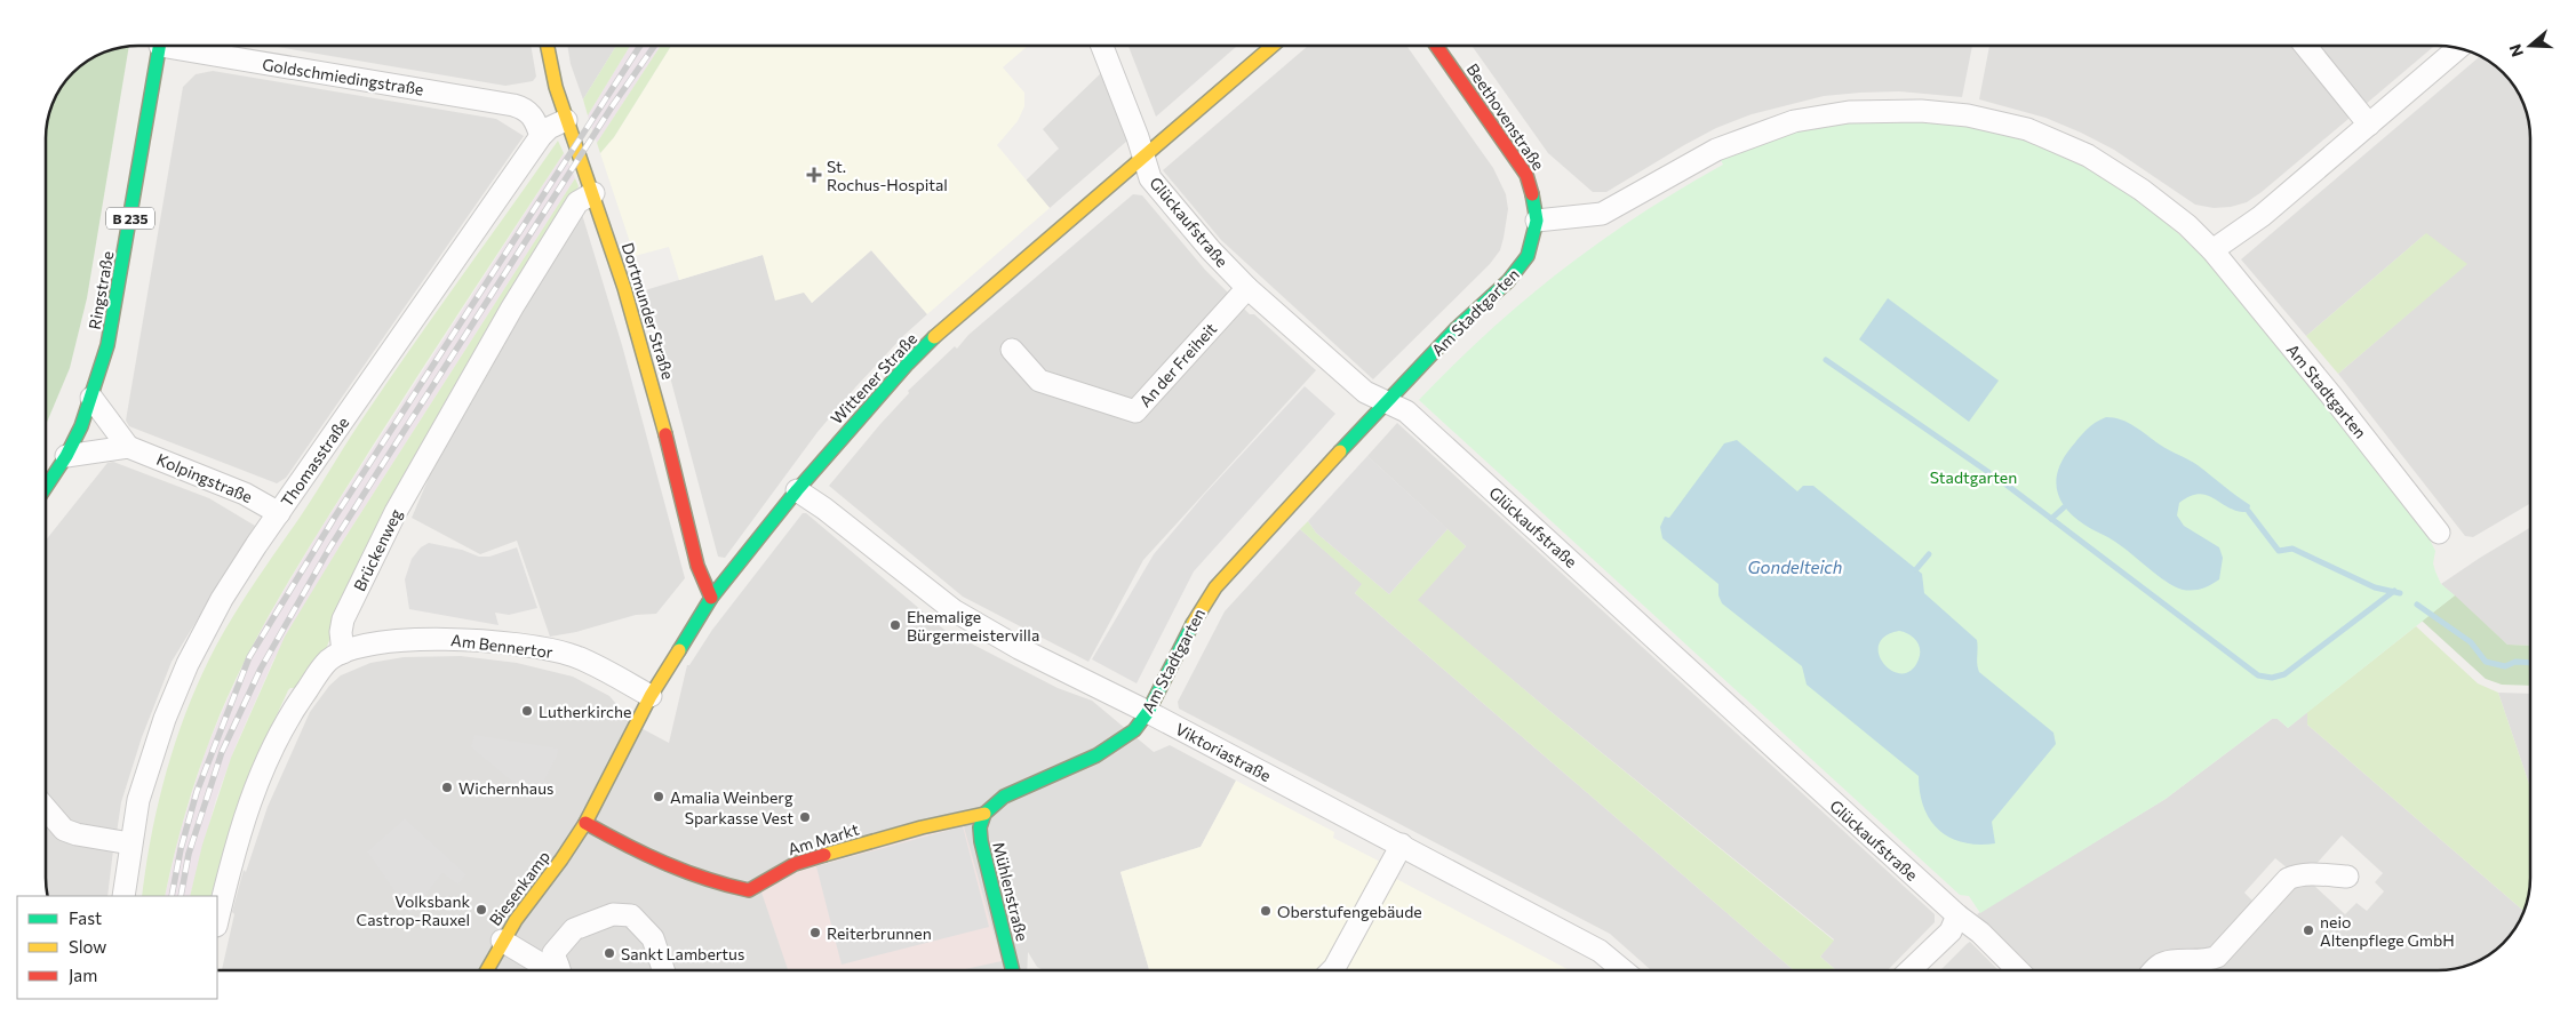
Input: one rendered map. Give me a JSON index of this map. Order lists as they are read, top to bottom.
{
  "streets": {
    "street": [
      "Goldschmiedingstraße",
      "Beethovenstraße",
      "B 235",
      "Glückaufstraße",
      "Ringstraße",
      "Dortmunder Straße",
      "Am Stadtgarten",
      "An der Freiheit",
      "Wittener Straße",
      "Thomasstraße",
      "Kolpingstraße",
      "Brückenweg",
      "Am Bennertor",
      "Viktoriastraße",
      "Am Markt",
      "Biesenkamp",
      "Mühlenstraße"
    ]
  },
  "crossings": [
    ["Beethovenstraße", "Am Stadtgarten"],
    ["Glückaufstraße", "Am Stadtgarten"],
    ["Glückaufstraße", "An der Freiheit"],
    ["Glückaufstraße", "Wittener Straße"],
    ["Dortmunder Straße", "Wittener Straße"],
    ["Dortmunder Straße", "Thomasstraße"],
    ["Dortmunder Straße", "Brückenweg"],
    ["Am Stadtgarten", "Viktoriastraße"],
    ["Am Stadtgarten", "Am Markt"],
    ["Am Stadtgarten", "Mühlenstraße"],
    ["Wittener Straße", "Am Bennertor"],
    ["Wittener Straße", "Viktoriastraße"],
    ["Wittener Straße", "Am Markt"],
    ["Wittener Straße", "Biesenkamp"],
    ["Thomasstraße", "Kolpingstraße"],
    ["Brückenweg", "Am Bennertor"],
    ["Am Markt", "Biesenkamp"],
    ["Am Markt", "Mühlenstraße"]
  ],
  "water": ["Gondelteich"],
  "parks": ["Stadtgarten"],
  "places": {
    "health": ["St. Rochus-Hospital"],
    "other": [
      "Ehemalige Bürgermeistervilla",
      "Lutherkirche",
      "Wichernhaus",
      "Amalia Weinberg",
      "Sparkasse Vest",
      "Volksbank Castrop-Rauxel",
      "Oberstufengebäude",
      "neio Altenpflege GmbH",
      "Reiterbrunnen",
      "Sankt Lambertus"
    ]
  },
  "legend": ["Fast", "Slow", "Jam"],
  "north": "left"
}
